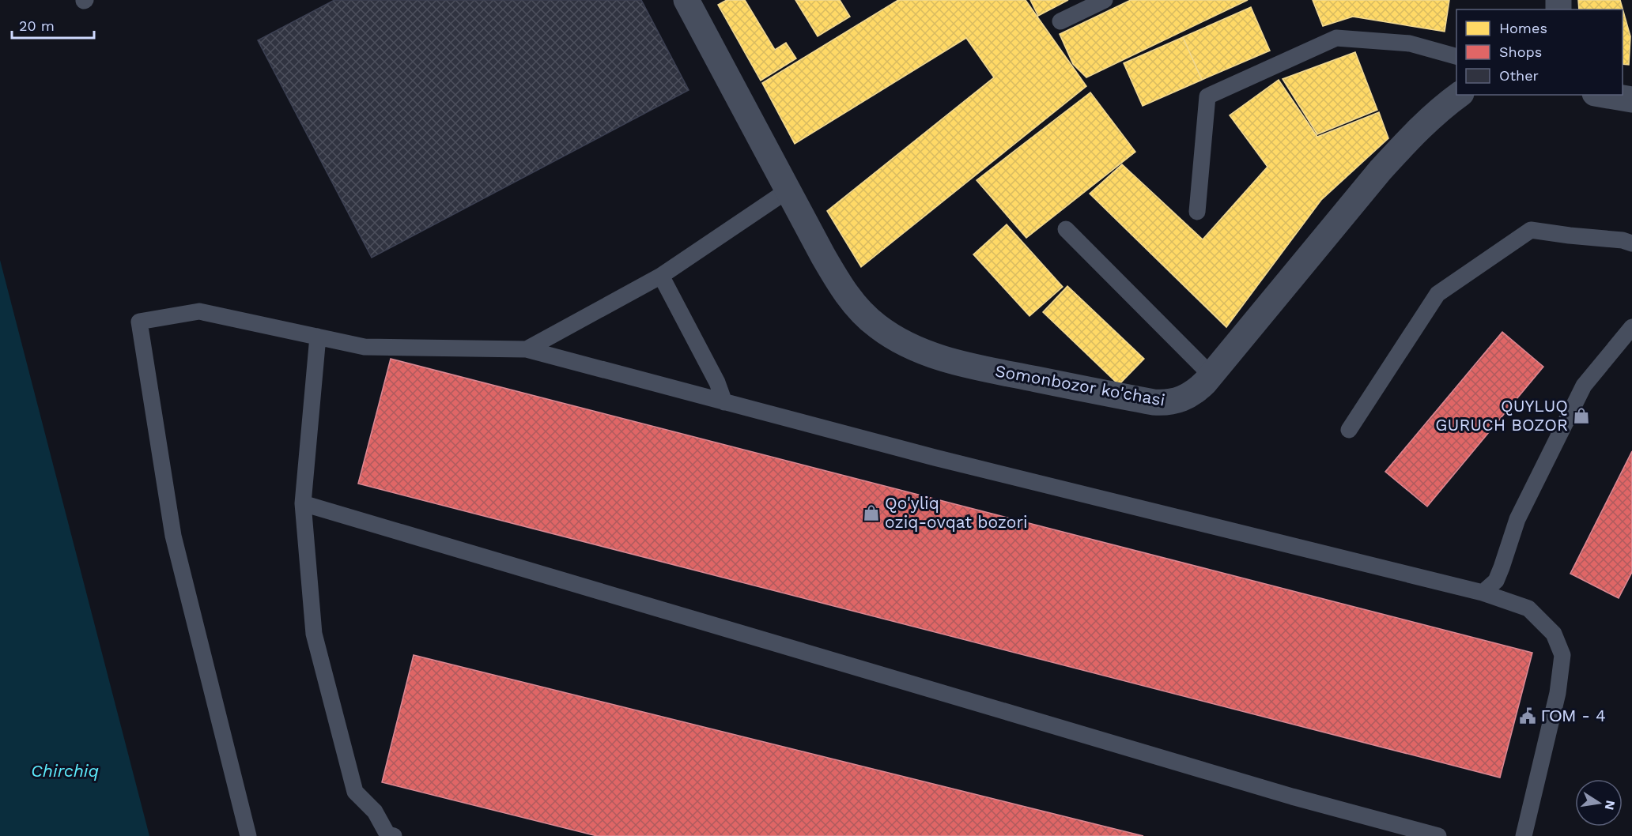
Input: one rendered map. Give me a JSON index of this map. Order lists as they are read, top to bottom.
{
  "streets": {
    "street": ["Somonbozor ko'chasi"]
  },
  "water": ["Chirchiq"],
  "places": {
    "shop": ["QUYLUQ GURUCH BOZOR", "Qo'yliq oziq-ovqat bozori"],
    "public building": ["ГОМ - 4"]
  },
  "legend": ["Homes", "Shops", "Other"],
  "scale_bar": "20 m",
  "north": "right"
}
